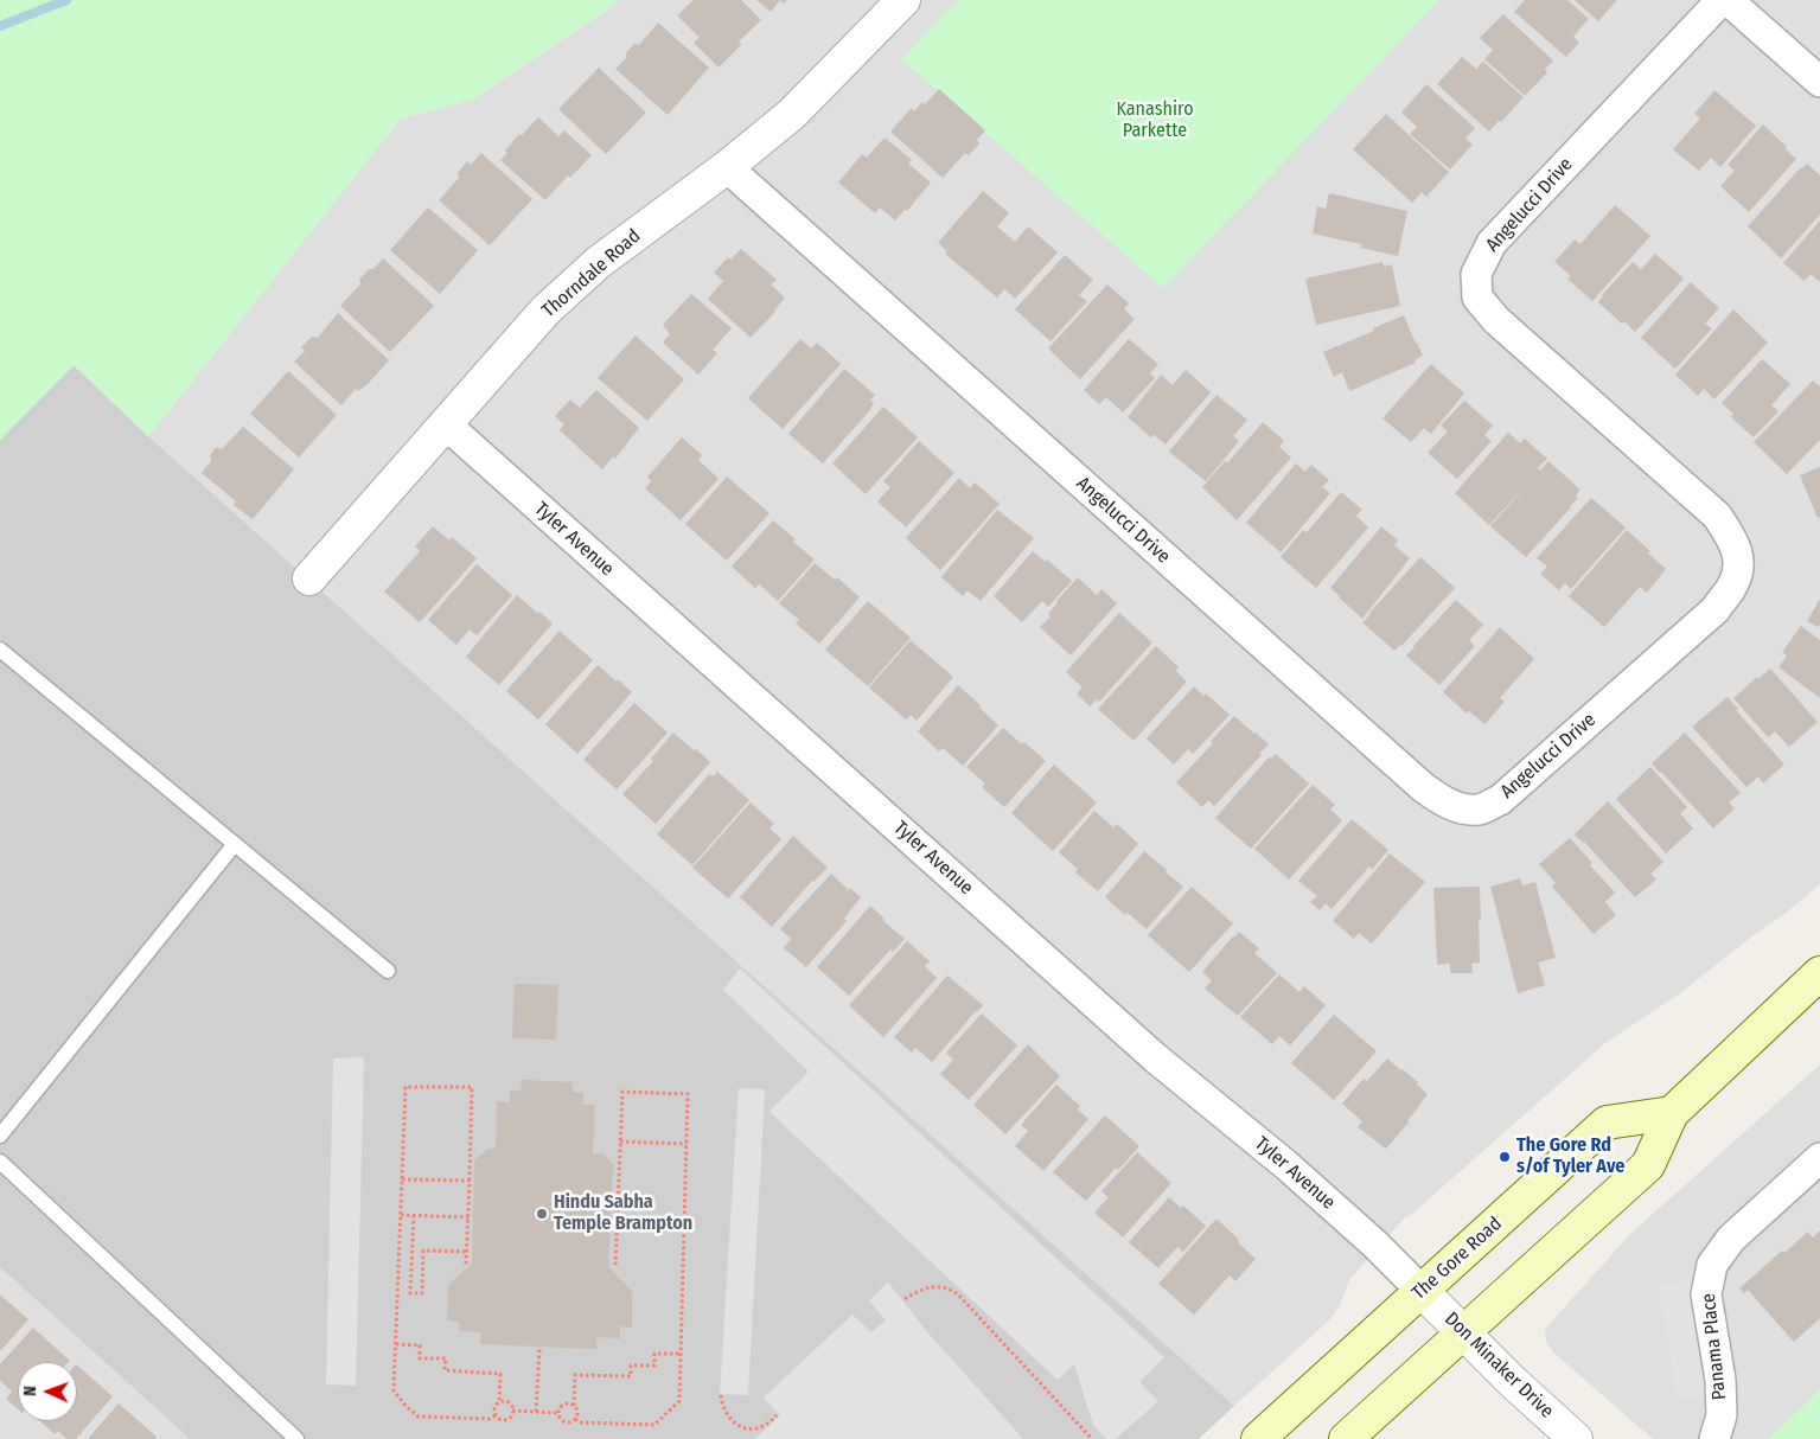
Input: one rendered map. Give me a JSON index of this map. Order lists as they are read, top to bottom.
{
  "streets": {
    "main road": ["The Gore Road"],
    "street": [
      "Angelucci Drive",
      "Thorndale Road",
      "Tyler Avenue",
      "Panama Place",
      "Don Minaker Drive"
    ]
  },
  "crossings": [
    ["Angelucci Drive", "Thorndale Road"],
    ["Thorndale Road", "Tyler Avenue"],
    ["Tyler Avenue", "The Gore Road"],
    ["Tyler Avenue", "Don Minaker Drive"],
    ["The Gore Road", "Don Minaker Drive"]
  ],
  "parks": ["Kanashiro Parkette"],
  "places": ["The Gore Rd s/of Tyler Ave", "Hindu Sabha Temple Brampton"],
  "north": "left"
}
